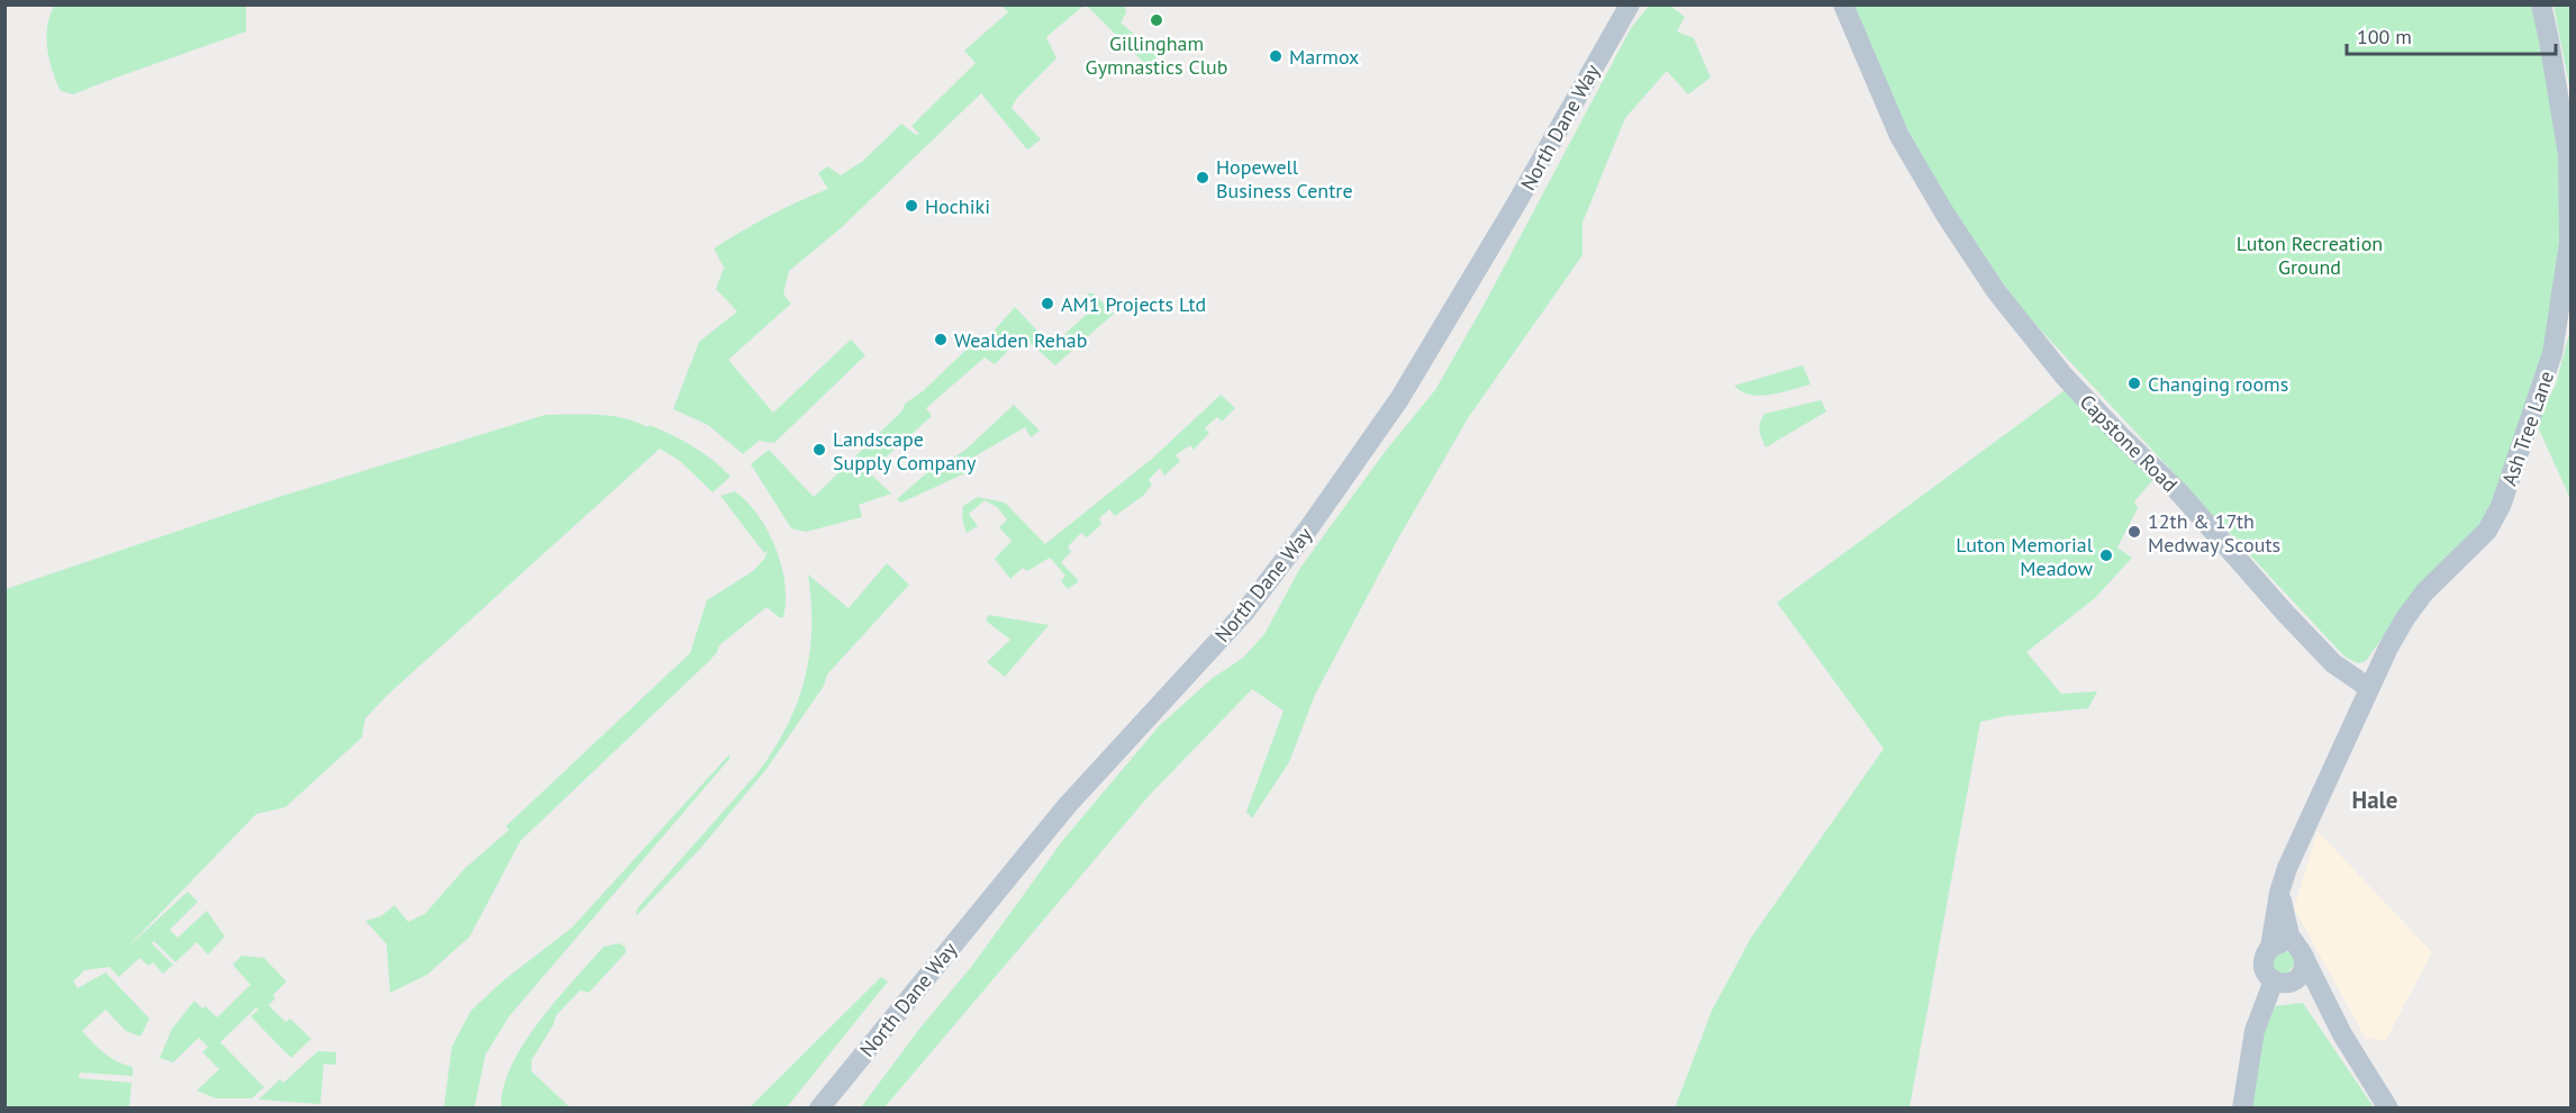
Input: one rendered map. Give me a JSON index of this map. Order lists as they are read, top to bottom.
{
  "streets": {
    "street": ["North Dane Way", "Ash Tree Lane", "Capstone Road"]
  },
  "crossings": [
    ["Ash Tree Lane", "Capstone Road"]
  ],
  "districts": ["Hale"],
  "parks": ["Luton Recreation Ground"],
  "places": [
    "Gillingham Gymnastics Club",
    "Marmox",
    "Hopewell Business Centre",
    "Hochiki",
    "AM1 Projects Ltd",
    "Wealden Rehab",
    "Changing rooms",
    "Landscape Supply Company",
    "12th & 17th Medway Scouts",
    "Luton Memorial Meadow"
  ],
  "scale_bar": "100 m"
}
